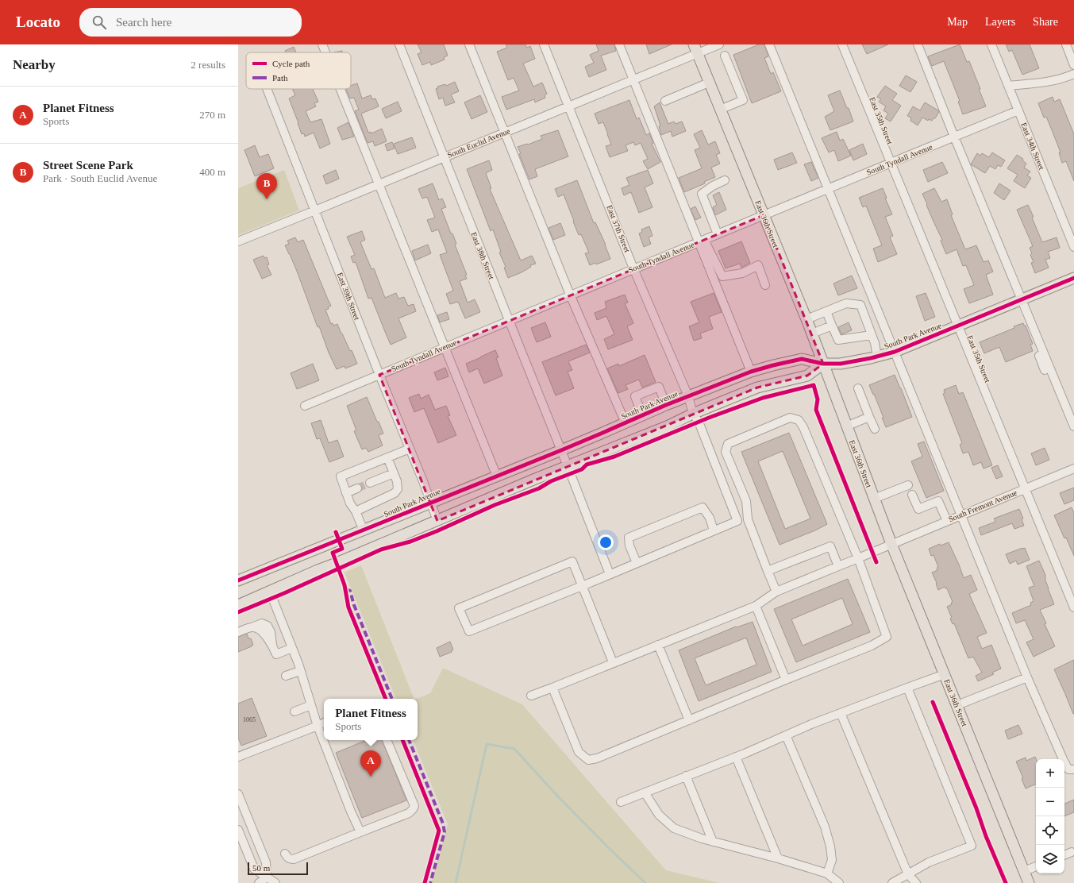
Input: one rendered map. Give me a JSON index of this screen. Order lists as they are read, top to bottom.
{
  "streets": {
    "main road": ["East 36th Street", "South Park Avenue"],
    "street": [
      "East 35th Street",
      "South Euclid Avenue",
      "East 34th Street",
      "South Tyndall Avenue",
      "East 37th Street",
      "East 38th Street",
      "East 39th Street",
      "South Fremont Avenue"
    ]
  },
  "crossings": [
    ["East 35th Street", "South Tyndall Avenue"],
    ["East 35th Street", "South Park Avenue"],
    ["East 35th Street", "South Fremont Avenue"],
    ["South Euclid Avenue", "East 36th Street"],
    ["South Euclid Avenue", "East 37th Street"],
    ["South Euclid Avenue", "East 38th Street"],
    ["South Euclid Avenue", "East 39th Street"],
    ["East 34th Street", "South Tyndall Avenue"],
    ["South Tyndall Avenue", "East 36th Street"],
    ["South Tyndall Avenue", "East 37th Street"],
    ["South Tyndall Avenue", "East 38th Street"],
    ["South Tyndall Avenue", "East 39th Street"],
    ["East 36th Street", "South Park Avenue"],
    ["East 36th Street", "South Fremont Avenue"],
    ["East 37th Street", "South Park Avenue"],
    ["East 38th Street", "South Park Avenue"],
    ["East 39th Street", "South Park Avenue"]
  ],
  "house_numbers": ["1065"],
  "legend": ["Cycle path", "Path"],
  "scale_bar": "50 m",
  "page": {
    "header": "Locato",
    "search": "Search here",
    "nav": ["Map", "Layers", "Share"],
    "heading": ["Nearby", "2 results"],
    "list": [
      {
        "mark": "A",
        "name": "Planet Fitness",
        "note": "Sports",
        "value": "270 m"
      },
      {
        "mark": "B",
        "name": "Street Scene Park",
        "note": "Park · South Euclid Avenue",
        "value": "400 m"
      }
    ],
    "pins": ["B", "A"],
    "popup": ["Planet Fitness", "Sports"],
    "map_buttons": ["+", "−"],
    "scale": "50 m"
  }
}
